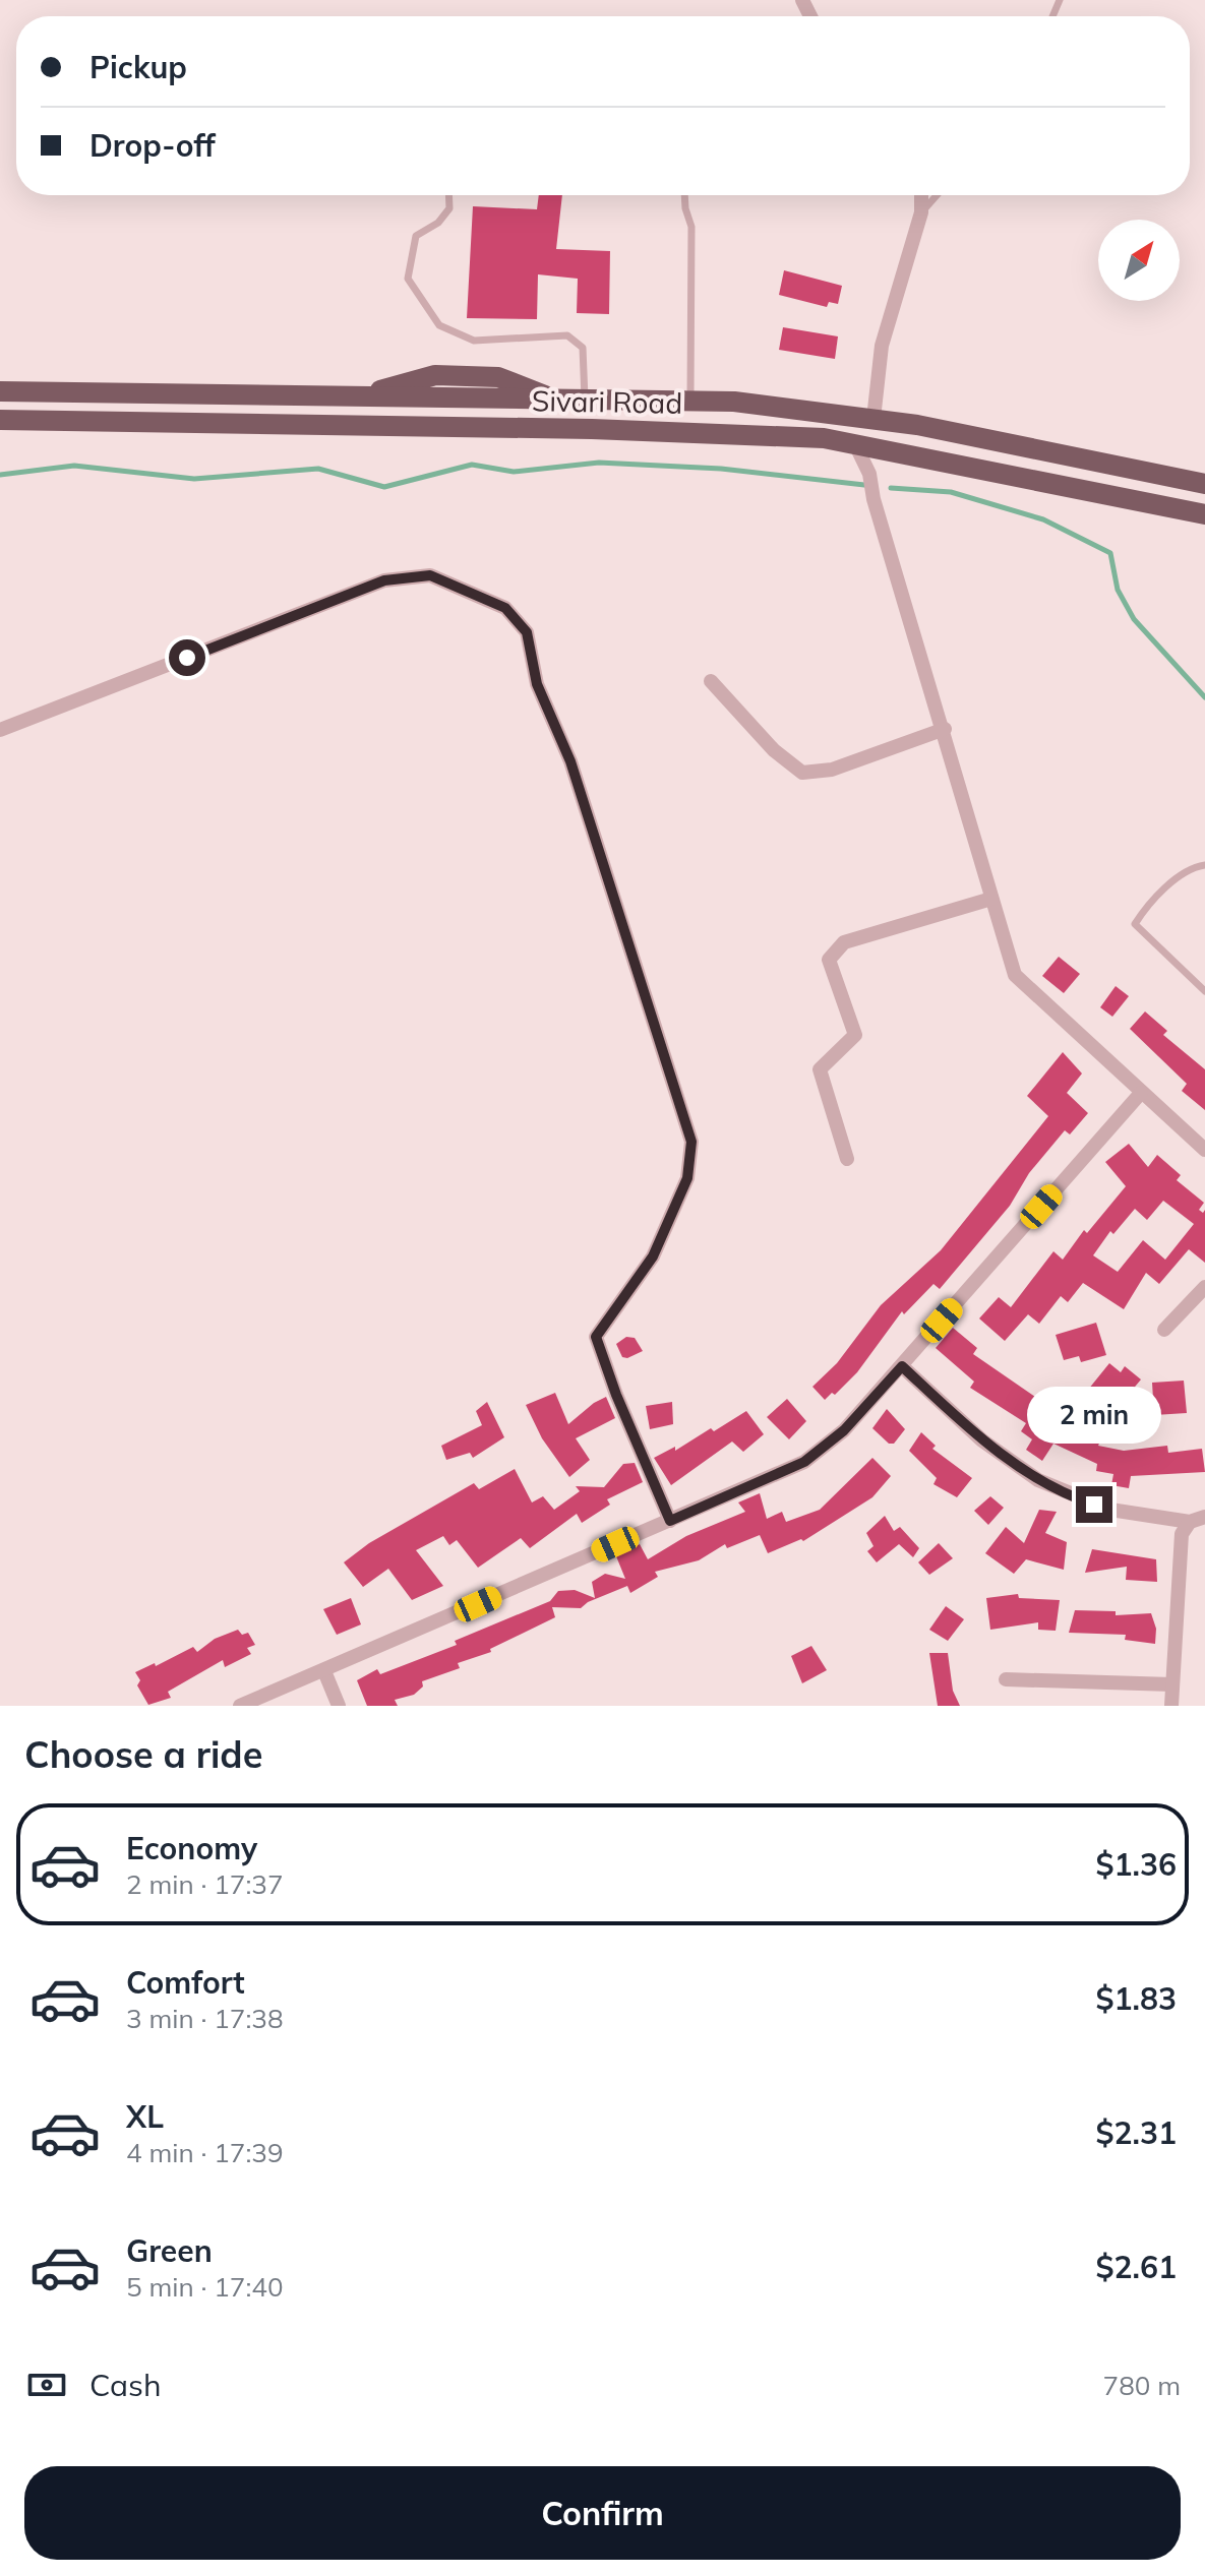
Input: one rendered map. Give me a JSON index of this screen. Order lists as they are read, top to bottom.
{
  "streets": {
    "main road": ["Sivari Road"]
  },
  "north": "top right",
  "page": {
    "banner": ["Pickup", "Drop-off"],
    "bubble": "2 min",
    "heading": "Choose a ride",
    "list": [
      {
        "name": "Economy",
        "note": "2 min · 17:37",
        "value": "$1.36"
      },
      {
        "name": "Comfort",
        "note": "3 min · 17:38",
        "value": "$1.83"
      },
      {
        "name": "XL",
        "note": "4 min · 17:39",
        "value": "$2.31"
      },
      {
        "name": "Green",
        "note": "5 min · 17:40",
        "value": "$2.61"
      }
    ],
    "pay": ["Cash", "780 m"],
    "buttons": "Confirm"
  }
}
